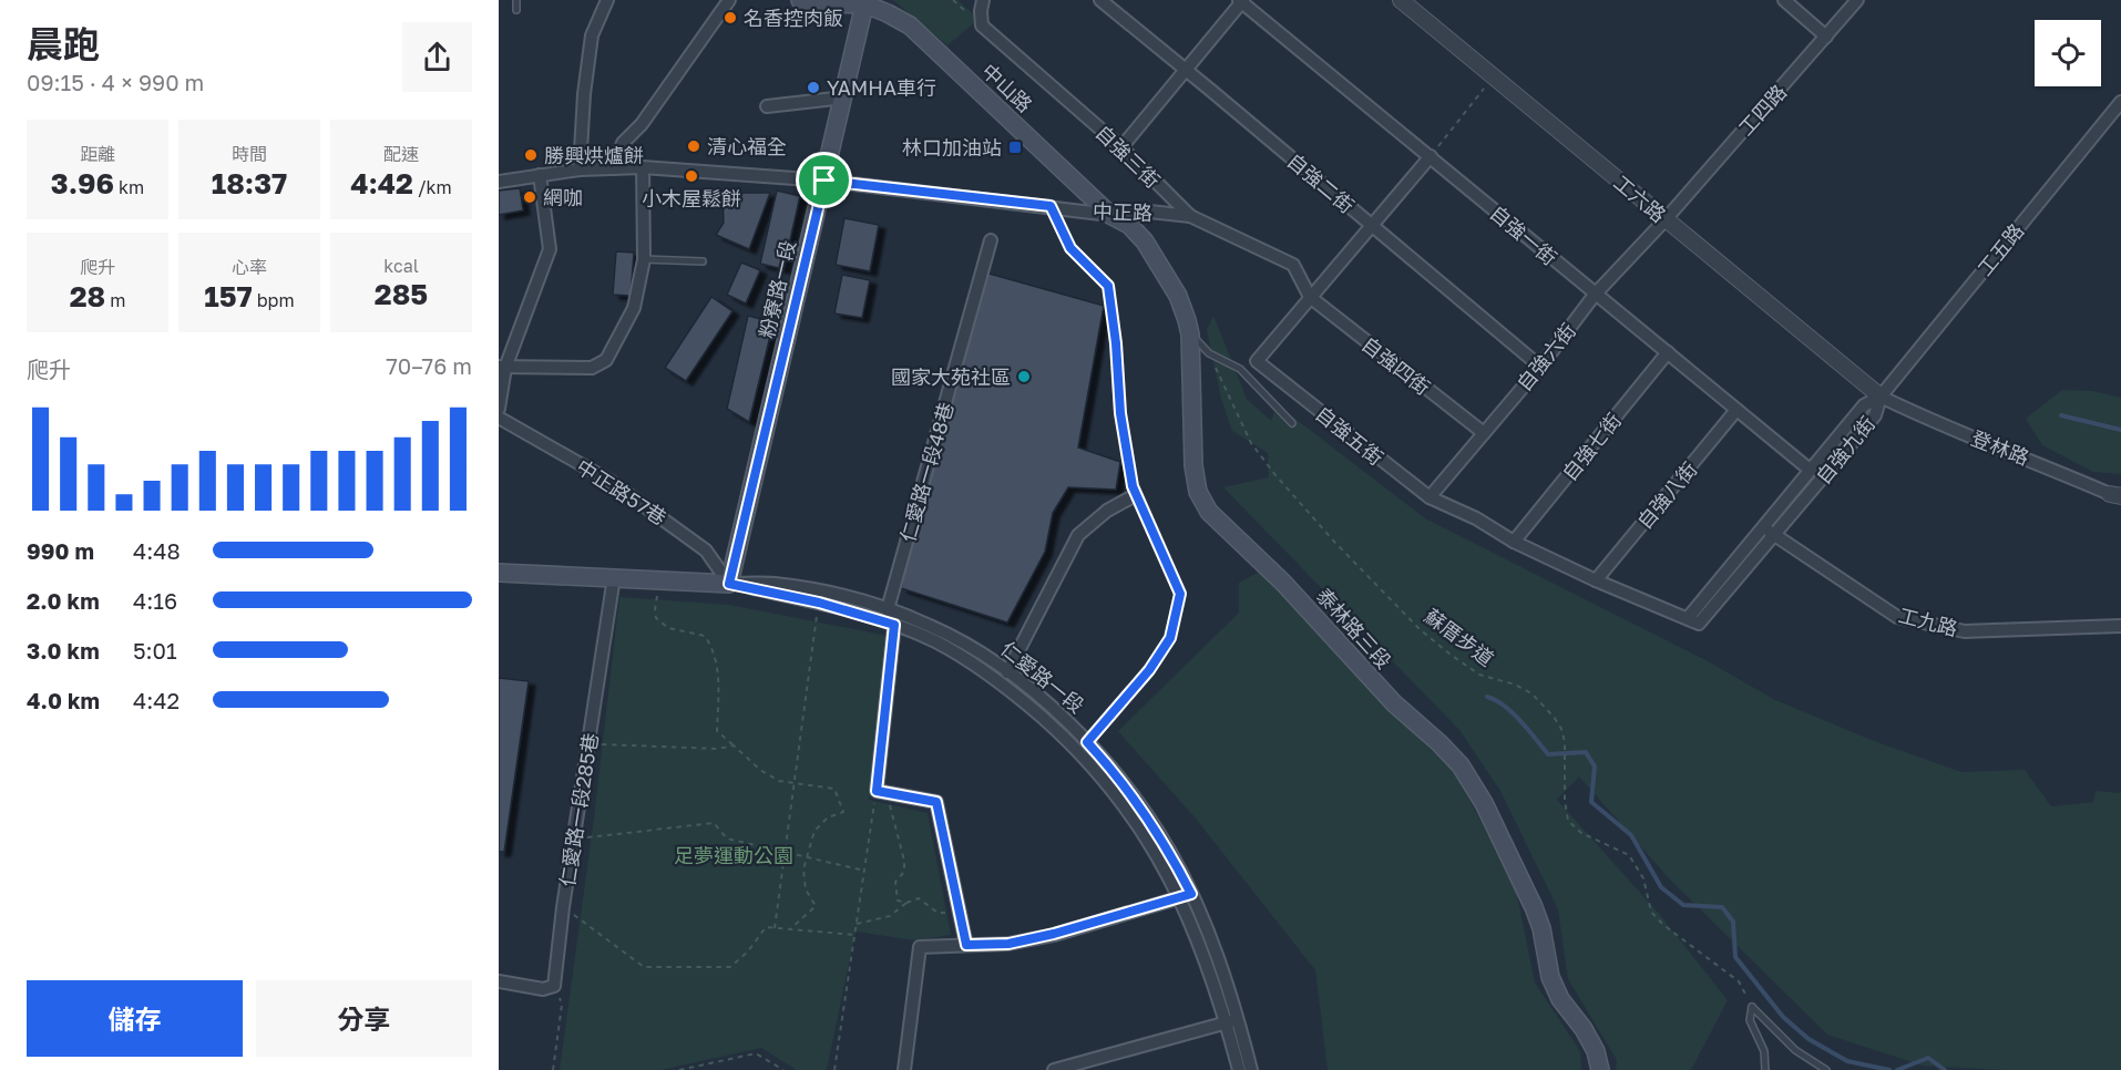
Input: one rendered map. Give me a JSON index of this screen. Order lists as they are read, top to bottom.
{
  "streets": {
    "main road": [
      "中山路",
      "粉寮路一段",
      "泰林路三段",
      "仁愛路一段"
    ],
    "street": [
      "工四路",
      "自強三街",
      "自強二街",
      "工六路",
      "中正路",
      "自強一街",
      "工五路",
      "自強六街",
      "自強四街",
      "自強五街",
      "自強七街",
      "登林路",
      "自強九街",
      "仁愛路一段48巷",
      "中正路57巷",
      "自強八街",
      "工九路",
      "仁愛路一段285巷"
    ],
    "path": ["蘇厝步道"]
  },
  "crossings": [
    ["中山路", "中正路"],
    ["中山路", "粉寮路一段"],
    ["中山路", "泰林路三段"],
    ["工四路", "工六路"],
    ["工四路", "自強六街"],
    ["自強三街", "中正路"],
    ["自強三街", "自強四街"],
    ["自強三街", "自強五街"],
    ["自強二街", "自強六街"],
    ["自強二街", "自強五街"],
    ["工六路", "工五路"],
    ["工六路", "自強六街"],
    ["工六路", "登林路"],
    ["工六路", "自強九街"],
    ["中正路", "粉寮路一段"],
    ["中正路", "泰林路三段"],
    ["自強一街", "自強六街"],
    ["自強一街", "自強五街"],
    ["自強一街", "自強七街"],
    ["自強一街", "自強九街"],
    ["自強一街", "自強八街"],
    ["工五路", "登林路"],
    ["工五路", "自強九街"],
    ["粉寮路一段", "中正路57巷"],
    ["粉寮路一段", "仁愛路一段"],
    ["自強六街", "自強四街"],
    ["自強六街", "自強五街"],
    ["自強四街", "自強五街"],
    ["自強五街", "自強七街"],
    ["自強五街", "自強九街"],
    ["自強五街", "自強八街"],
    ["登林路", "自強九街"],
    ["自強九街", "工九路"],
    ["仁愛路一段48巷", "仁愛路一段"],
    ["中正路57巷", "仁愛路一段"],
    ["仁愛路一段", "仁愛路一段285巷"]
  ],
  "parks": ["足夢運動公園"],
  "places": {
    "other": [
      "名香控肉飯",
      "YAMHA車行",
      "清心福全",
      "勝興烘爐餅",
      "小木屋鬆餅",
      "網咖",
      "國家大苑社區"
    ],
    "transit": ["林口加油站"]
  },
  "page": {
    "heading": ["晨跑", "09:15 · 4 × 990 m"],
    "stats": [
      ["距離", "3.96 km"],
      ["時間", "18:37"],
      ["配速", "4:42 /km"],
      ["爬升", "28 m"],
      ["心率", "157 bpm"],
      ["kcal", "285"]
    ],
    "chart": ["爬升", "70–76 m"],
    "list": [
      {
        "name": "990 m",
        "note": "4:48"
      },
      {
        "name": "2.0 km",
        "note": "4:16"
      },
      {
        "name": "3.0 km",
        "note": "5:01"
      },
      {
        "name": "4.0 km",
        "note": "4:42"
      }
    ],
    "buttons": ["儲存", "分享"]
  }
}
